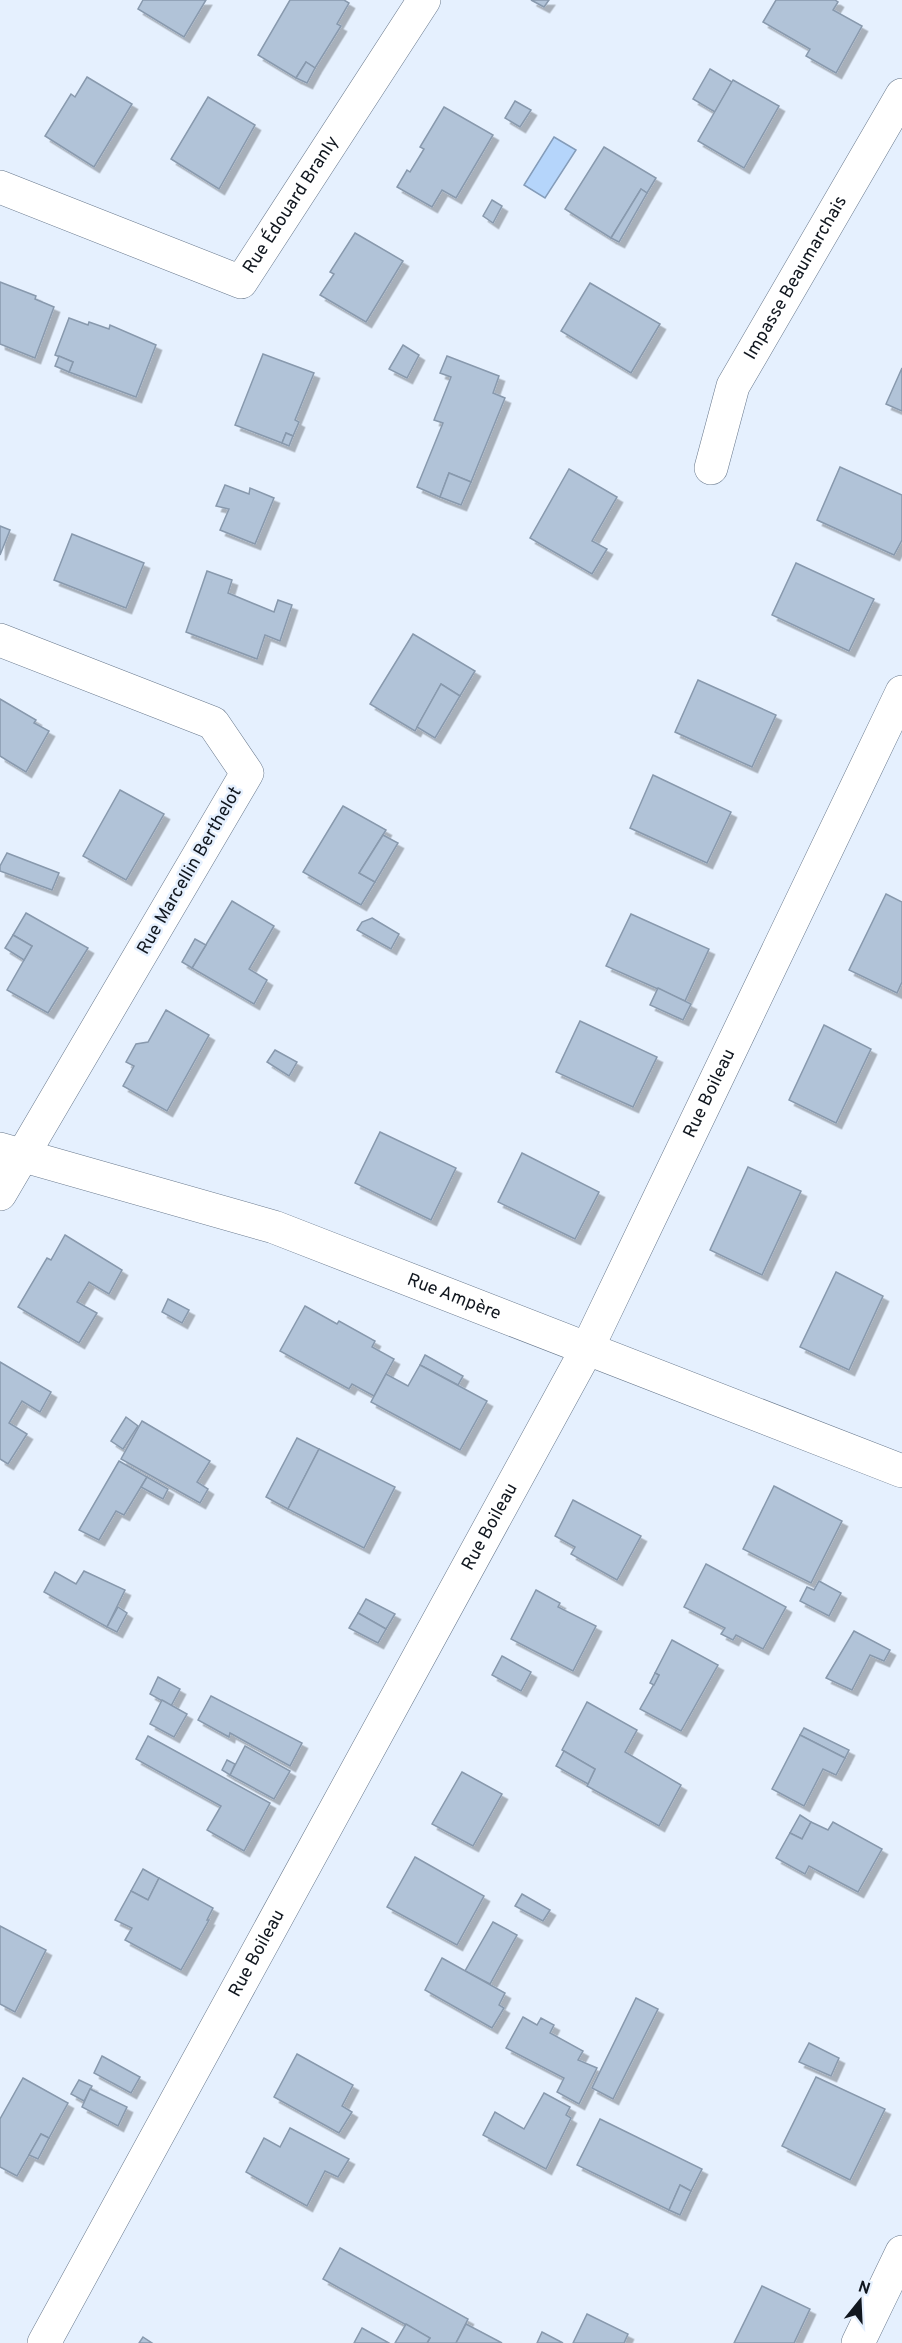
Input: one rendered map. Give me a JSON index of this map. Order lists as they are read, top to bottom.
{
  "streets": {
    "street": [
      "Rue Édouard Branly",
      "Impasse Beaumarchais",
      "Rue Marcellin Berthelot",
      "Rue Boileau",
      "Rue Ampère"
    ]
  },
  "crossings": [
    ["Rue Marcellin Berthelot", "Rue Ampère"],
    ["Rue Boileau", "Rue Ampère"]
  ],
  "north": "top"
}
